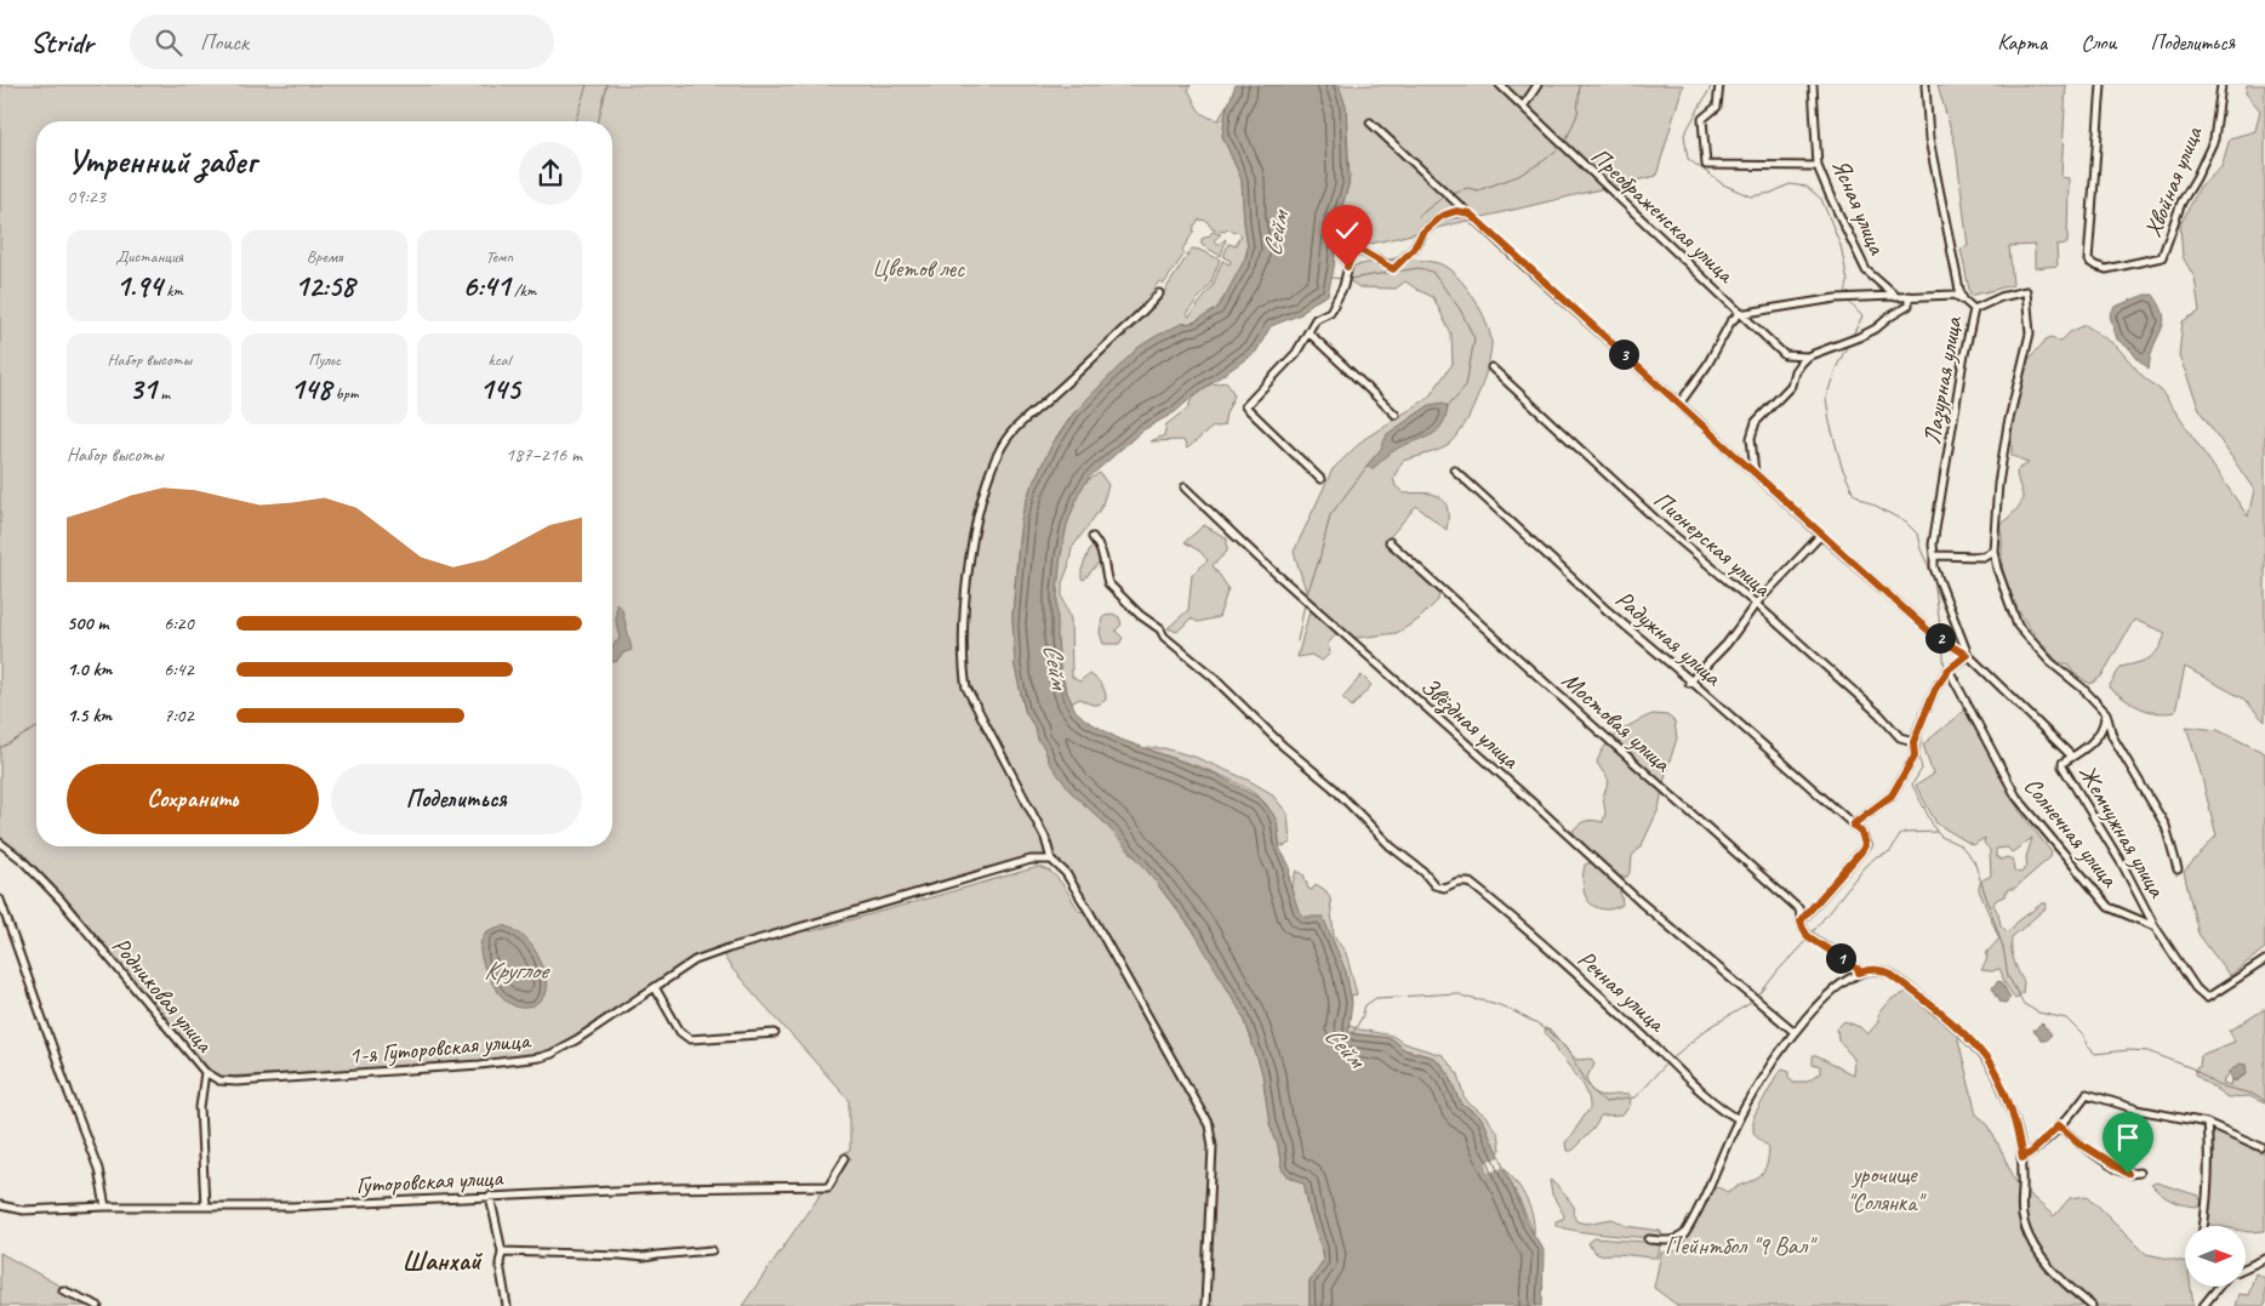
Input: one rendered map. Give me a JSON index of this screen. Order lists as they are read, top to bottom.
{
  "streets": {
    "street": [
      "Хвойная улица",
      "Ясная улица",
      "Преображенская улица",
      "Лазурная улица",
      "Пионерская улица",
      "Радужная улица",
      "Мостовая улица",
      "Звёздная улица",
      "Жемчужная улица",
      "Солнечная улица",
      "Речная улица",
      "Родниковая улица",
      "1-я Гуторовская улица",
      "Гуторовская улица"
    ]
  },
  "crossings": [
    ["Лазурная улица", "Жемчужная улица"],
    ["Радужная улица", "Мостовая улица"],
    ["Жемчужная улица", "Солнечная улица"],
    ["Родниковая улица", "1-я Гуторовская улица"],
    ["Родниковая улица", "Гуторовская улица"]
  ],
  "districts": ["Шанхай"],
  "water": ["Сейм", "Круглое"],
  "parks": ["Цветов лес", "урочище \"Солянка\"", "Пейнтбол \"9 Вал\""],
  "north": "right",
  "page": {
    "header": "Stridr",
    "search": "Поиск",
    "nav": ["Карта", "Слои", "Поделиться"],
    "heading": ["Утренний забег", "09:23"],
    "stats": [
      ["Дистанция", "1.94 km"],
      ["Время", "12:58"],
      ["Темп", "6:41 /km"],
      ["Набор высоты", "31 m"],
      ["Пульс", "148 bpm"],
      ["kcal", "145"]
    ],
    "pins": ["3", "2", "1"],
    "chart": ["Набор высоты", "187–216 m"],
    "list": [
      {
        "name": "500 m",
        "note": "6:20"
      },
      {
        "name": "1.0 km",
        "note": "6:42"
      },
      {
        "name": "1.5 km",
        "note": "7:02"
      }
    ],
    "buttons": ["Сохранить", "Поделиться"]
  }
}
